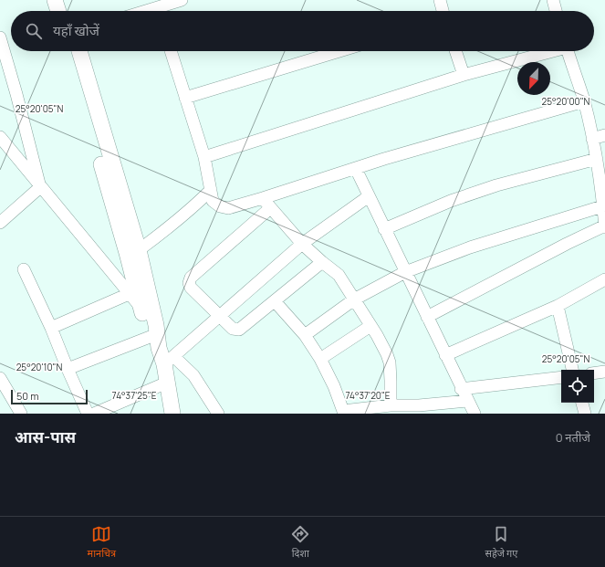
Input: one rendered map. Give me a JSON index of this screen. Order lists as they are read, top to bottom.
{
  "scale_bar": "50 m",
  "north": "bottom left",
  "page": {
    "search": "यहाँ खोजें",
    "scale": "50 m",
    "heading": ["आस-पास", "0 नतीजे"],
    "nav": ["मानचित्र", "दिशा", "सहेजे गए"]
  },
  "coordinates": [
    "25°20'00\"N",
    "25°20'05\"N",
    "25°20'10\"N",
    "74°37'25\"E",
    "74°37'20\"E"
  ]
}
